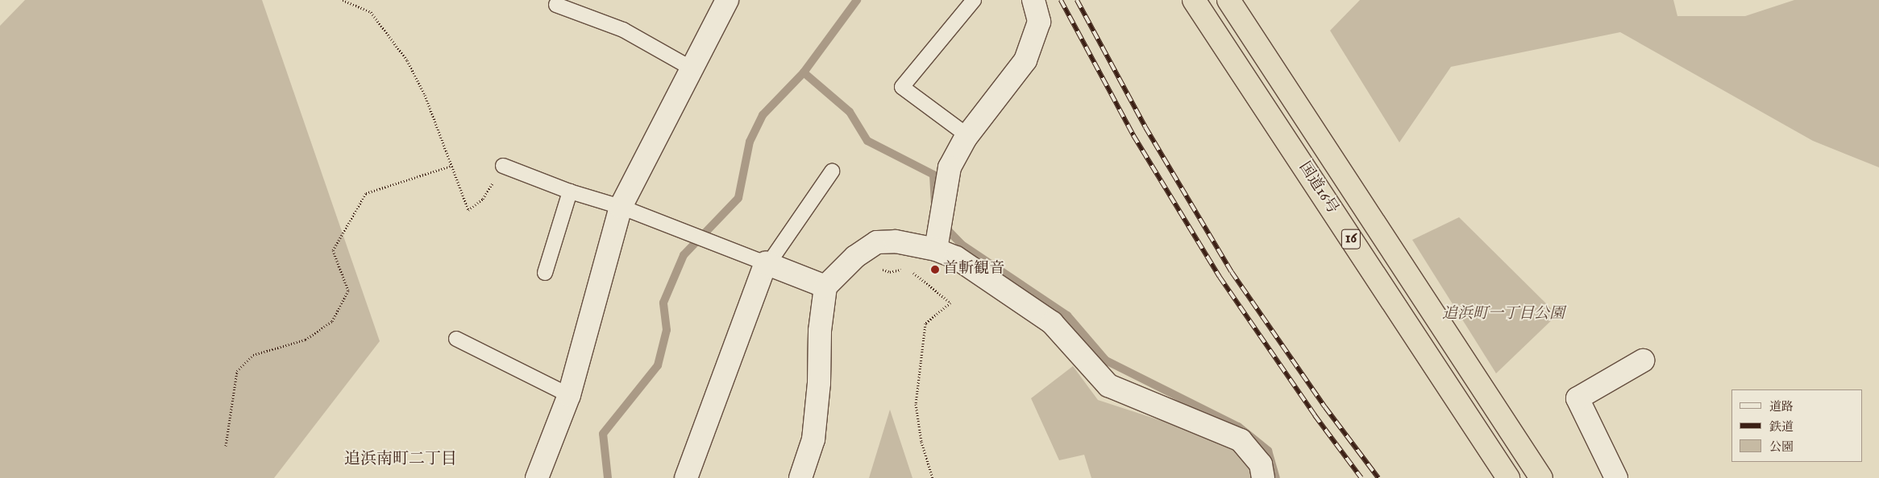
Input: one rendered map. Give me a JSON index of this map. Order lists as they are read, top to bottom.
{
  "streets": {
    "highway": ["国道16号", "16"]
  },
  "districts": ["追浜南町二丁目"],
  "parks": ["追浜町一丁目公園"],
  "places": ["首斬観音"],
  "legend": ["道路", "鉄道", "公園"]
}
